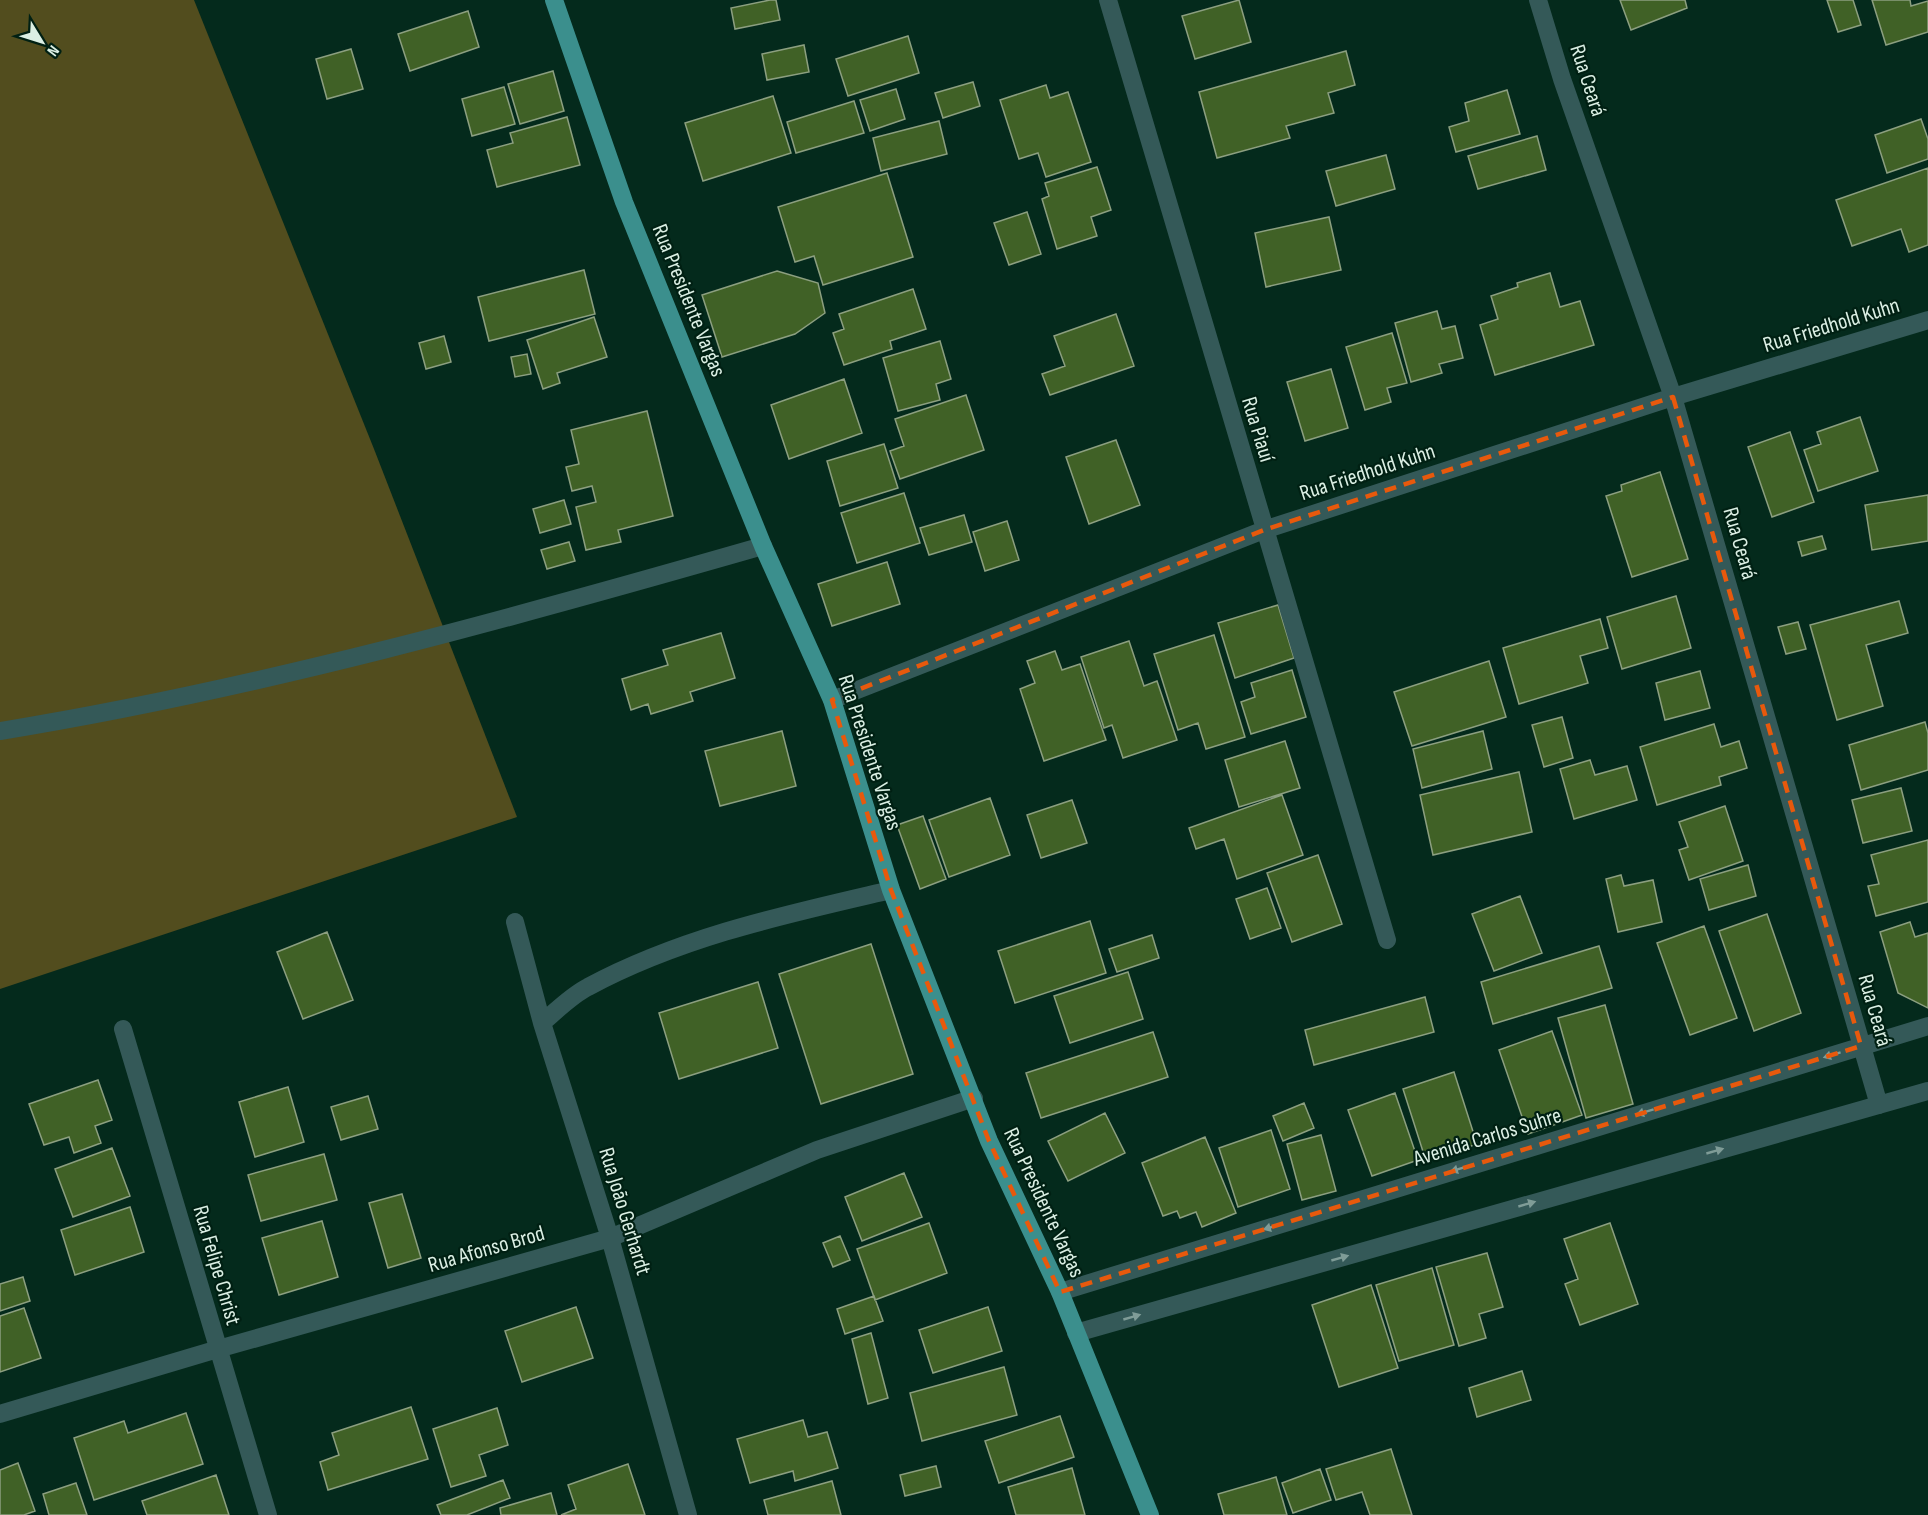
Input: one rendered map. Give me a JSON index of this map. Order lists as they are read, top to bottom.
{
  "streets": {
    "main road": ["Rua Presidente Vargas"],
    "street": [
      "Rua Ceará",
      "Rua Friedhold Kuhn",
      "Rua Piauí",
      "Avenida Carlos Suhre",
      "Rua João Gerhardt",
      "Rua Afonso Brod",
      "Rua Felipe Christ"
    ]
  },
  "crossings": [
    ["Rua Ceará", "Rua Friedhold Kuhn"],
    ["Rua Ceará", "Avenida Carlos Suhre"],
    ["Rua Presidente Vargas", "Rua Friedhold Kuhn"],
    ["Rua Presidente Vargas", "Avenida Carlos Suhre"],
    ["Rua Presidente Vargas", "Rua Afonso Brod"],
    ["Rua Friedhold Kuhn", "Rua Piauí"],
    ["Rua João Gerhardt", "Rua Afonso Brod"],
    ["Rua Afonso Brod", "Rua Felipe Christ"]
  ],
  "north": "bottom right"
}
